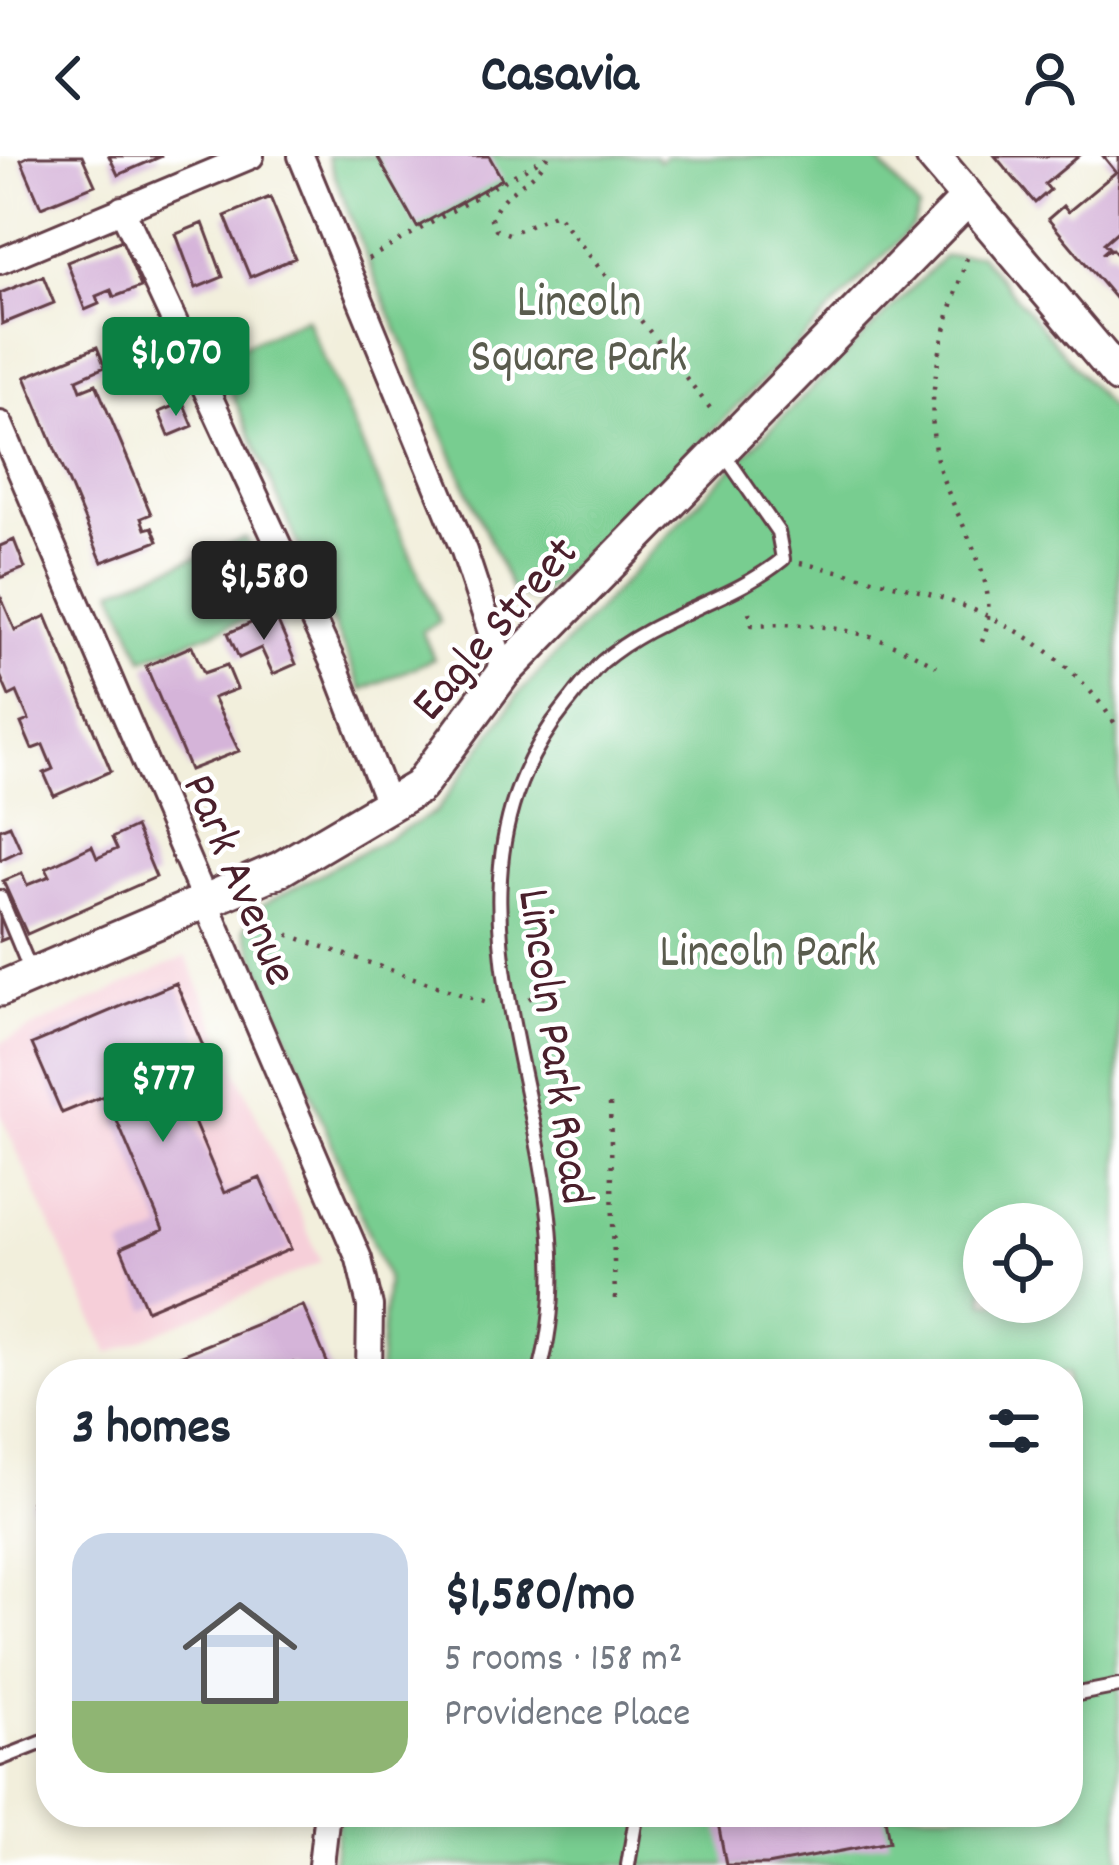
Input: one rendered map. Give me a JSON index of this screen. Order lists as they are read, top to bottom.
{
  "streets": {
    "street": ["Eagle Street", "Park Avenue"],
    "lane": ["Lincoln Park Road"]
  },
  "crossings": [
    ["Eagle Street", "Park Avenue"]
  ],
  "parks": ["Lincoln Square Park", "Lincoln Park"],
  "page": {
    "header": "Casavia",
    "price": ["$1,070", "$1,580", "$777"],
    "heading": "3 homes",
    "list": [
      {
        "name": "$1,580/mo",
        "note": "5 rooms · 158 m² · Providence Place"
      }
    ]
  }
}
